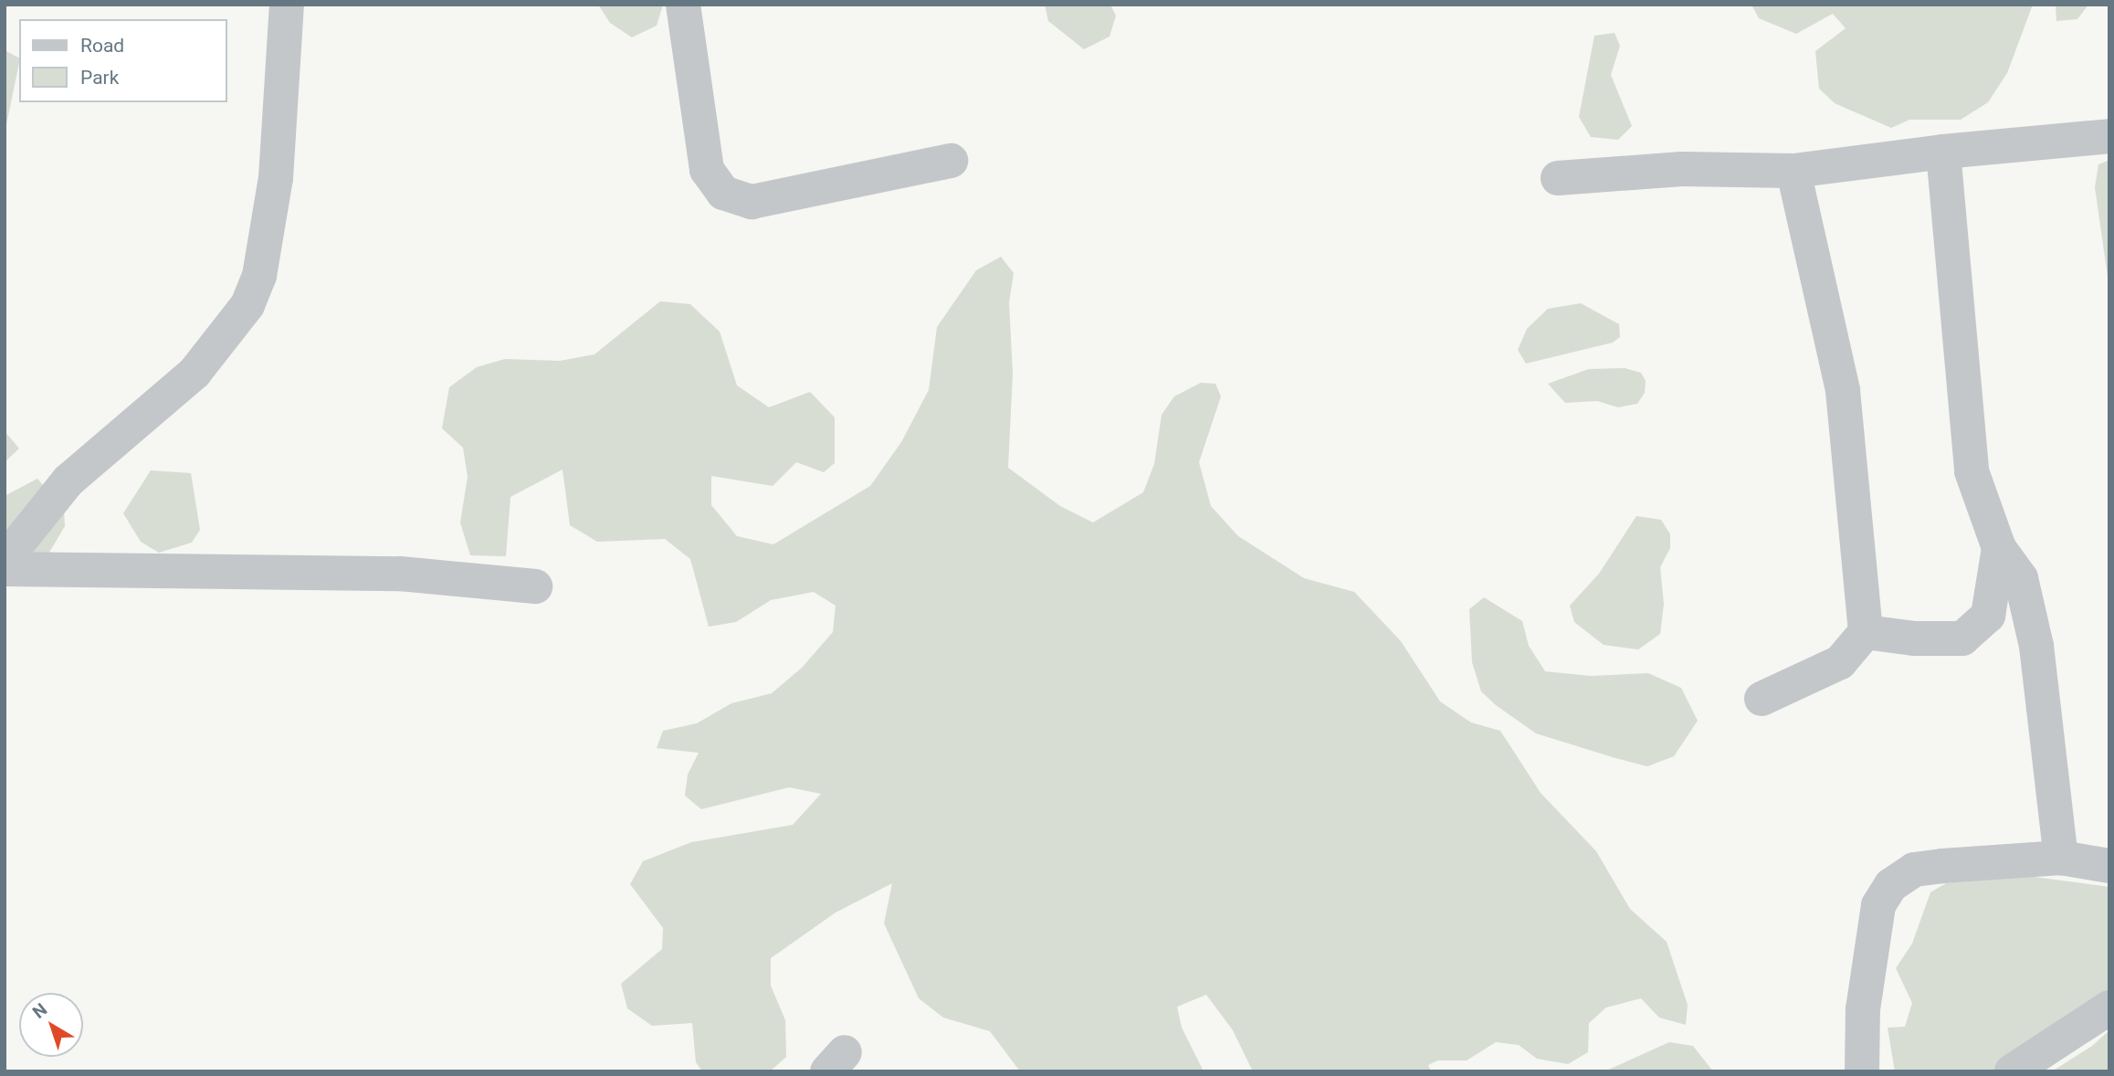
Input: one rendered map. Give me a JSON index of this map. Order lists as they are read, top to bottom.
{
  "legend": ["Road", "Park"],
  "north": "top left"
}
